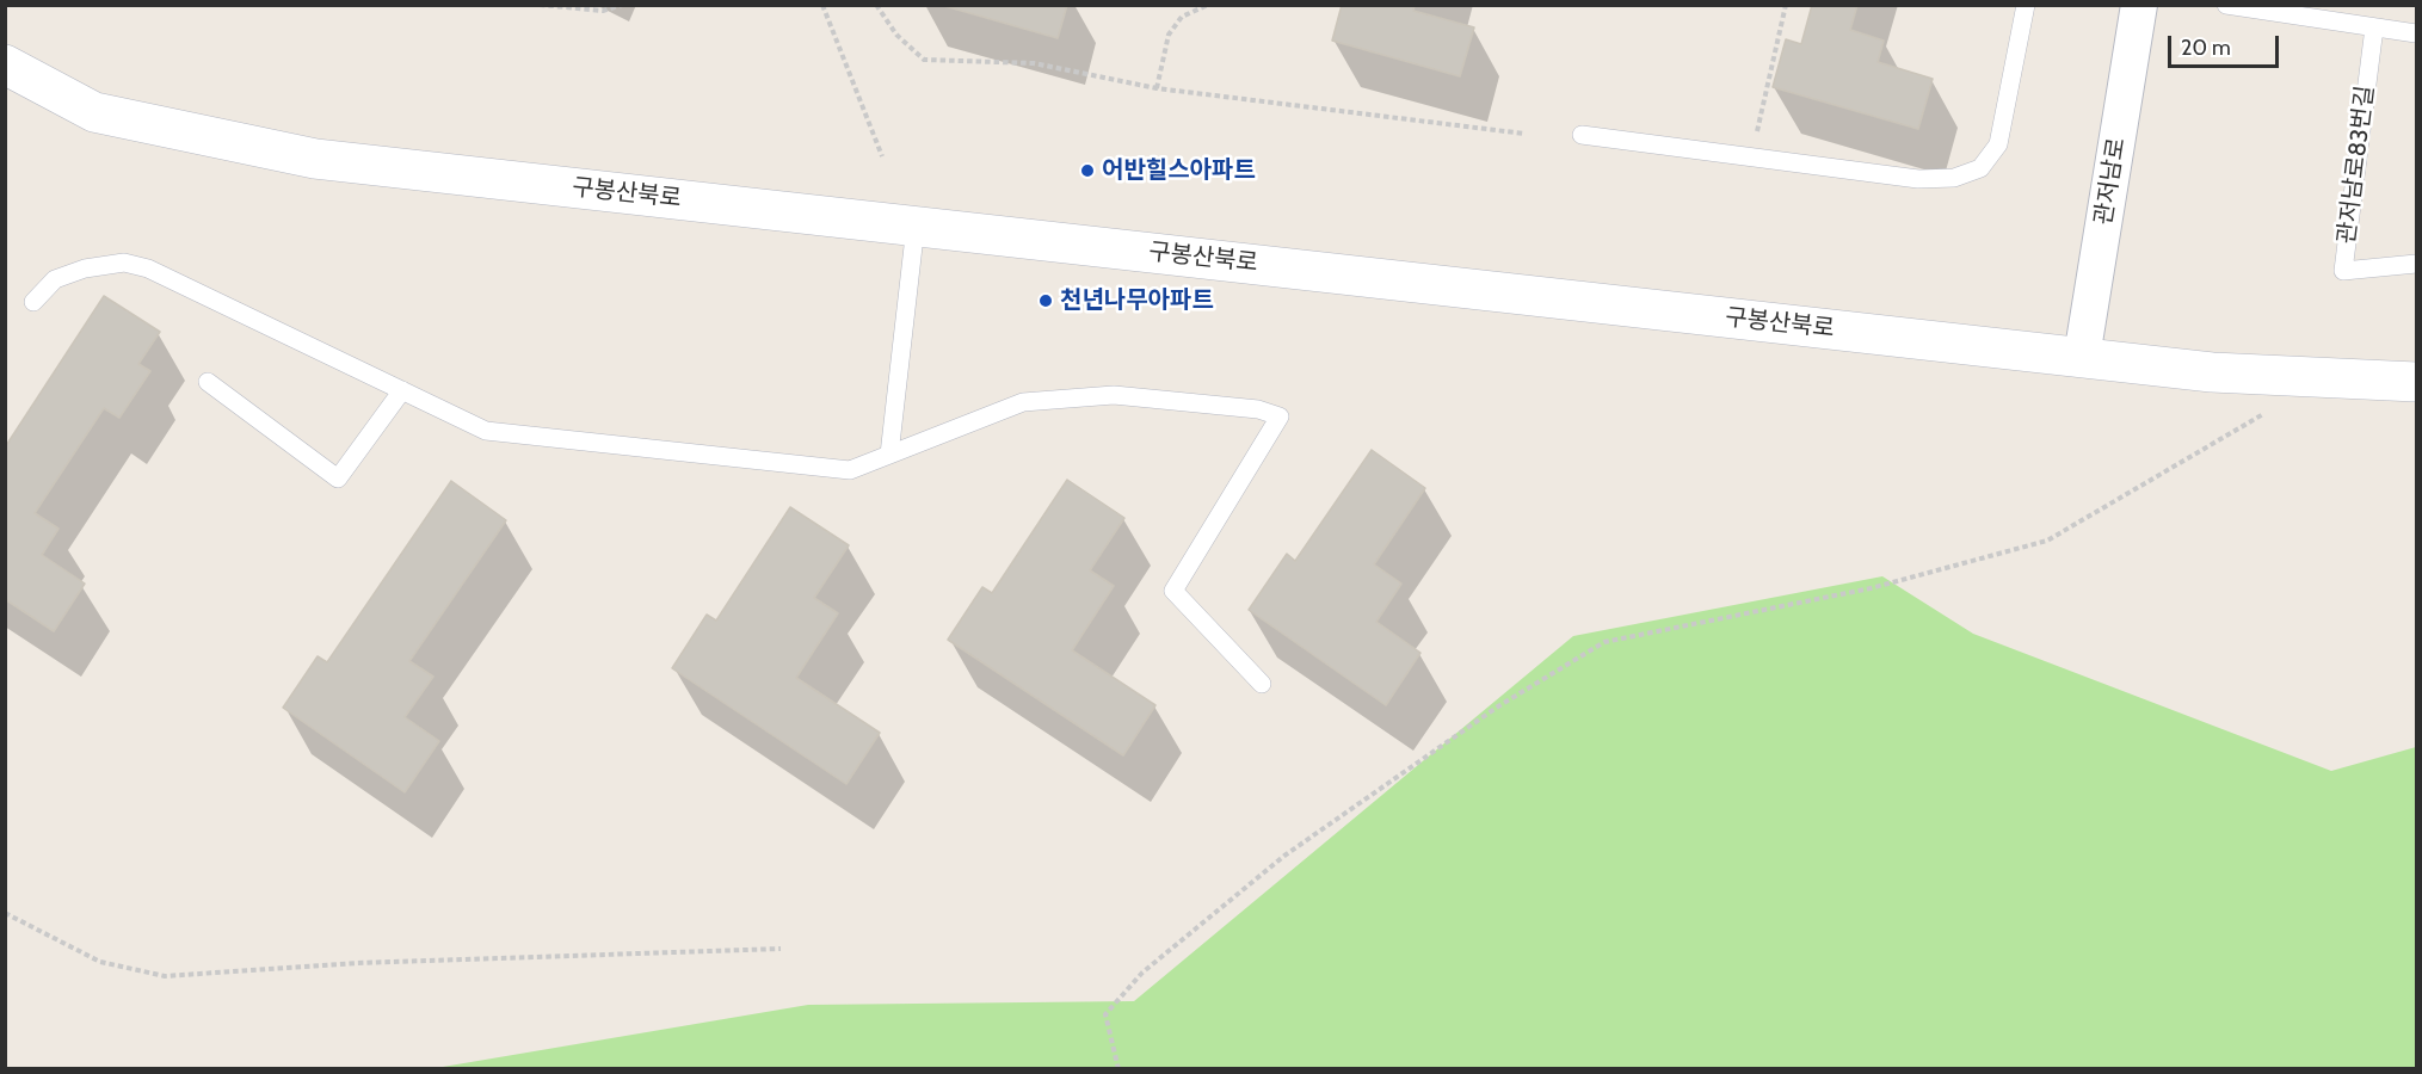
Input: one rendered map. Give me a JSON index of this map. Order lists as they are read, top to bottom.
{
  "streets": {
    "main road": ["구봉산북로"],
    "street": ["관저남로"],
    "lane": ["관저남로83번길"]
  },
  "crossings": [
    ["관저남로", "구봉산북로"]
  ],
  "places": ["어반힐스아파트", "천년나무아파트"],
  "scale_bar": "20 m"
}
